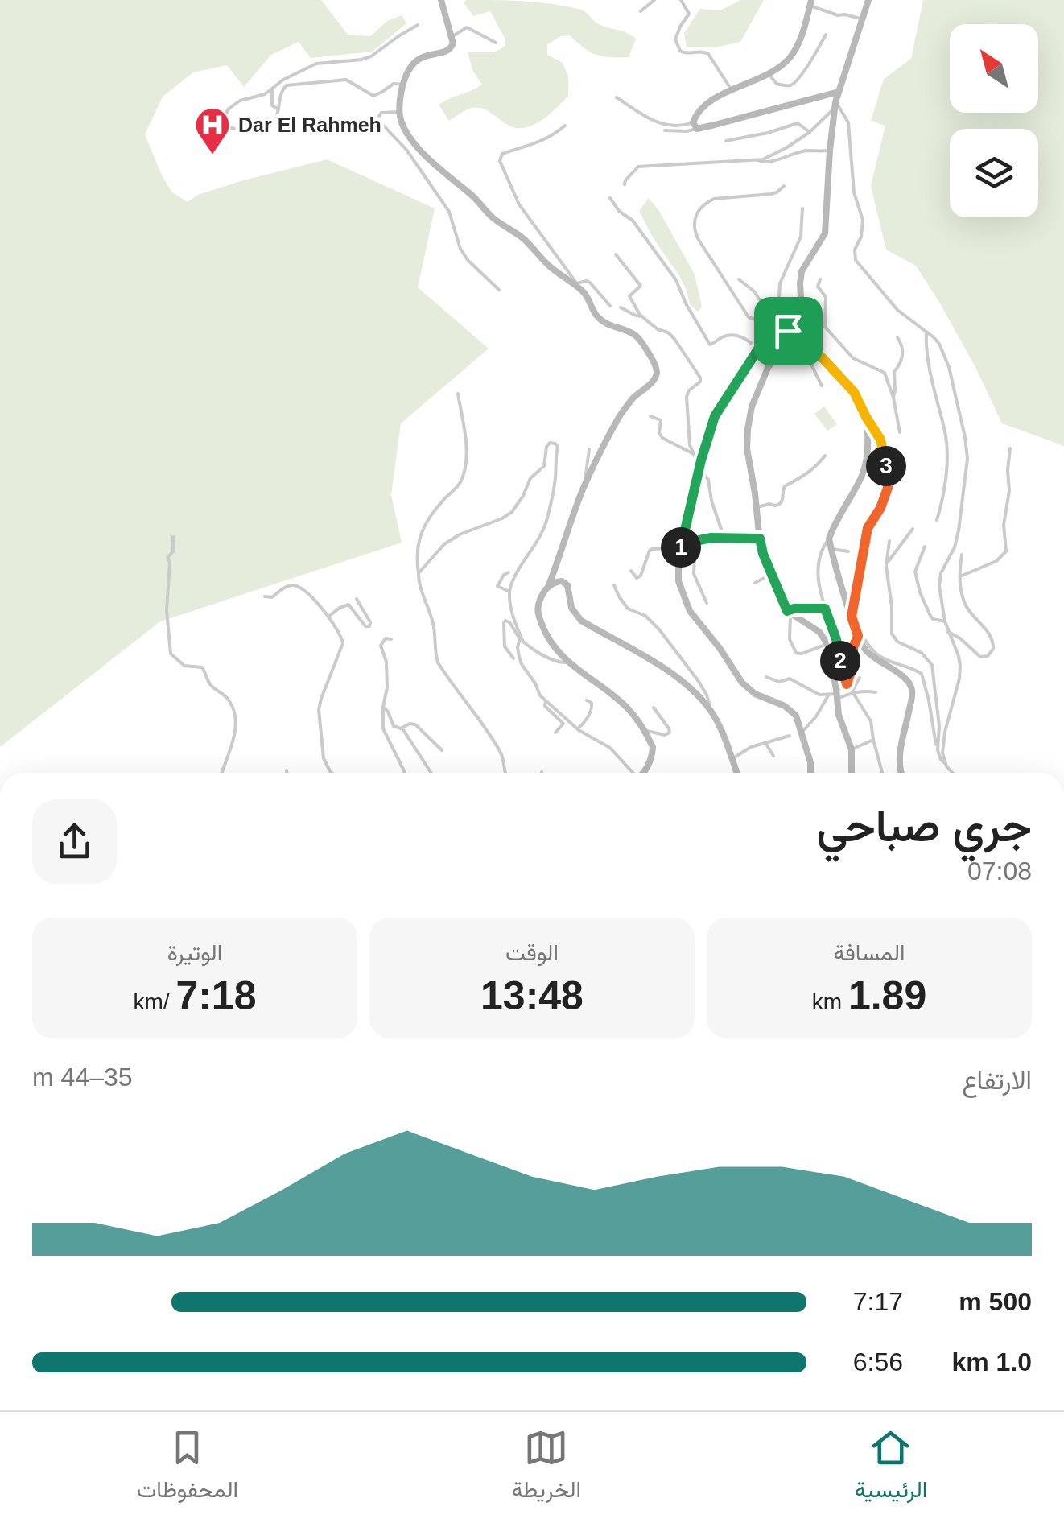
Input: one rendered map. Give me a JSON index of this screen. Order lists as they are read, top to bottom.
{
  "places": {
    "hospital": ["Dar El Rahmeh"]
  },
  "north": "top left",
  "page": {
    "pins": ["3", "1", "2"],
    "heading": ["جري صباحي", "07:08"],
    "stats": [
      ["المسافة", "1.89 km"],
      ["الوقت", "13:48"],
      ["الوتيرة", "7:18 /km"]
    ],
    "chart": ["الارتفاع", "35–44 m"],
    "list": [
      {
        "name": "500 m",
        "note": "7:17"
      },
      {
        "name": "1.0 km",
        "note": "6:56"
      }
    ],
    "tabs": ["الرئيسية", "الخريطة", "المحفوظات"]
  }
}
